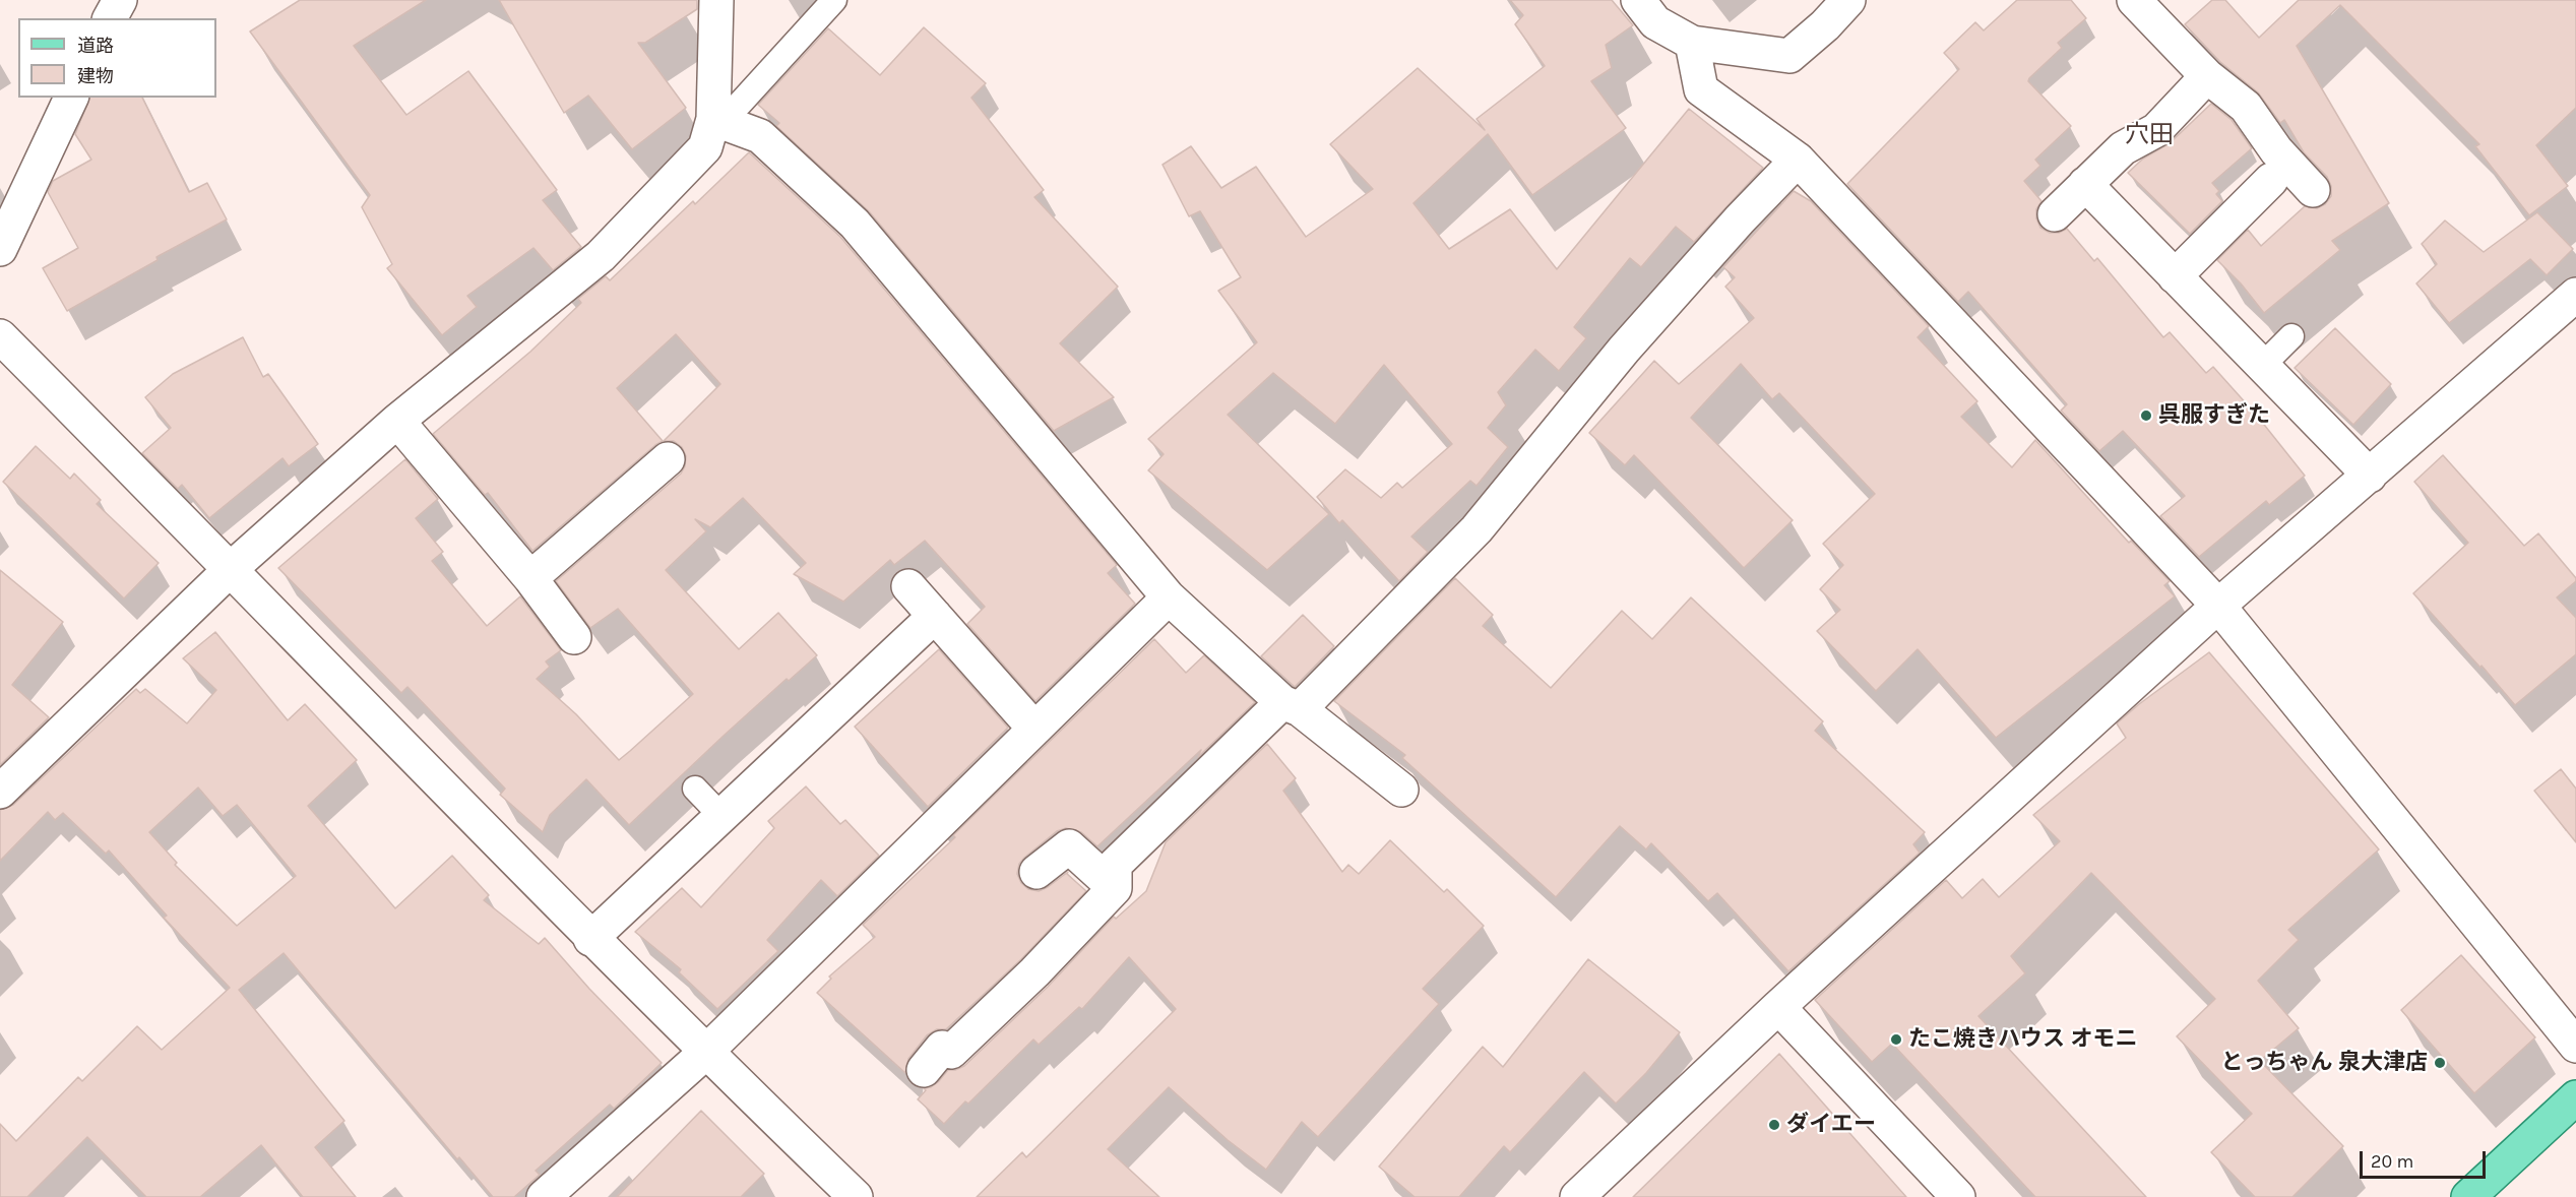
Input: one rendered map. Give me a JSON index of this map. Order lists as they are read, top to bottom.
{
  "districts": ["穴田"],
  "places": [
    "呉服すぎた",
    "たこ焼きハウス オモニ",
    "とっちゃん 泉大津店",
    "ダイエー"
  ],
  "legend": ["道路", "建物"],
  "scale_bar": "20 m"
}
